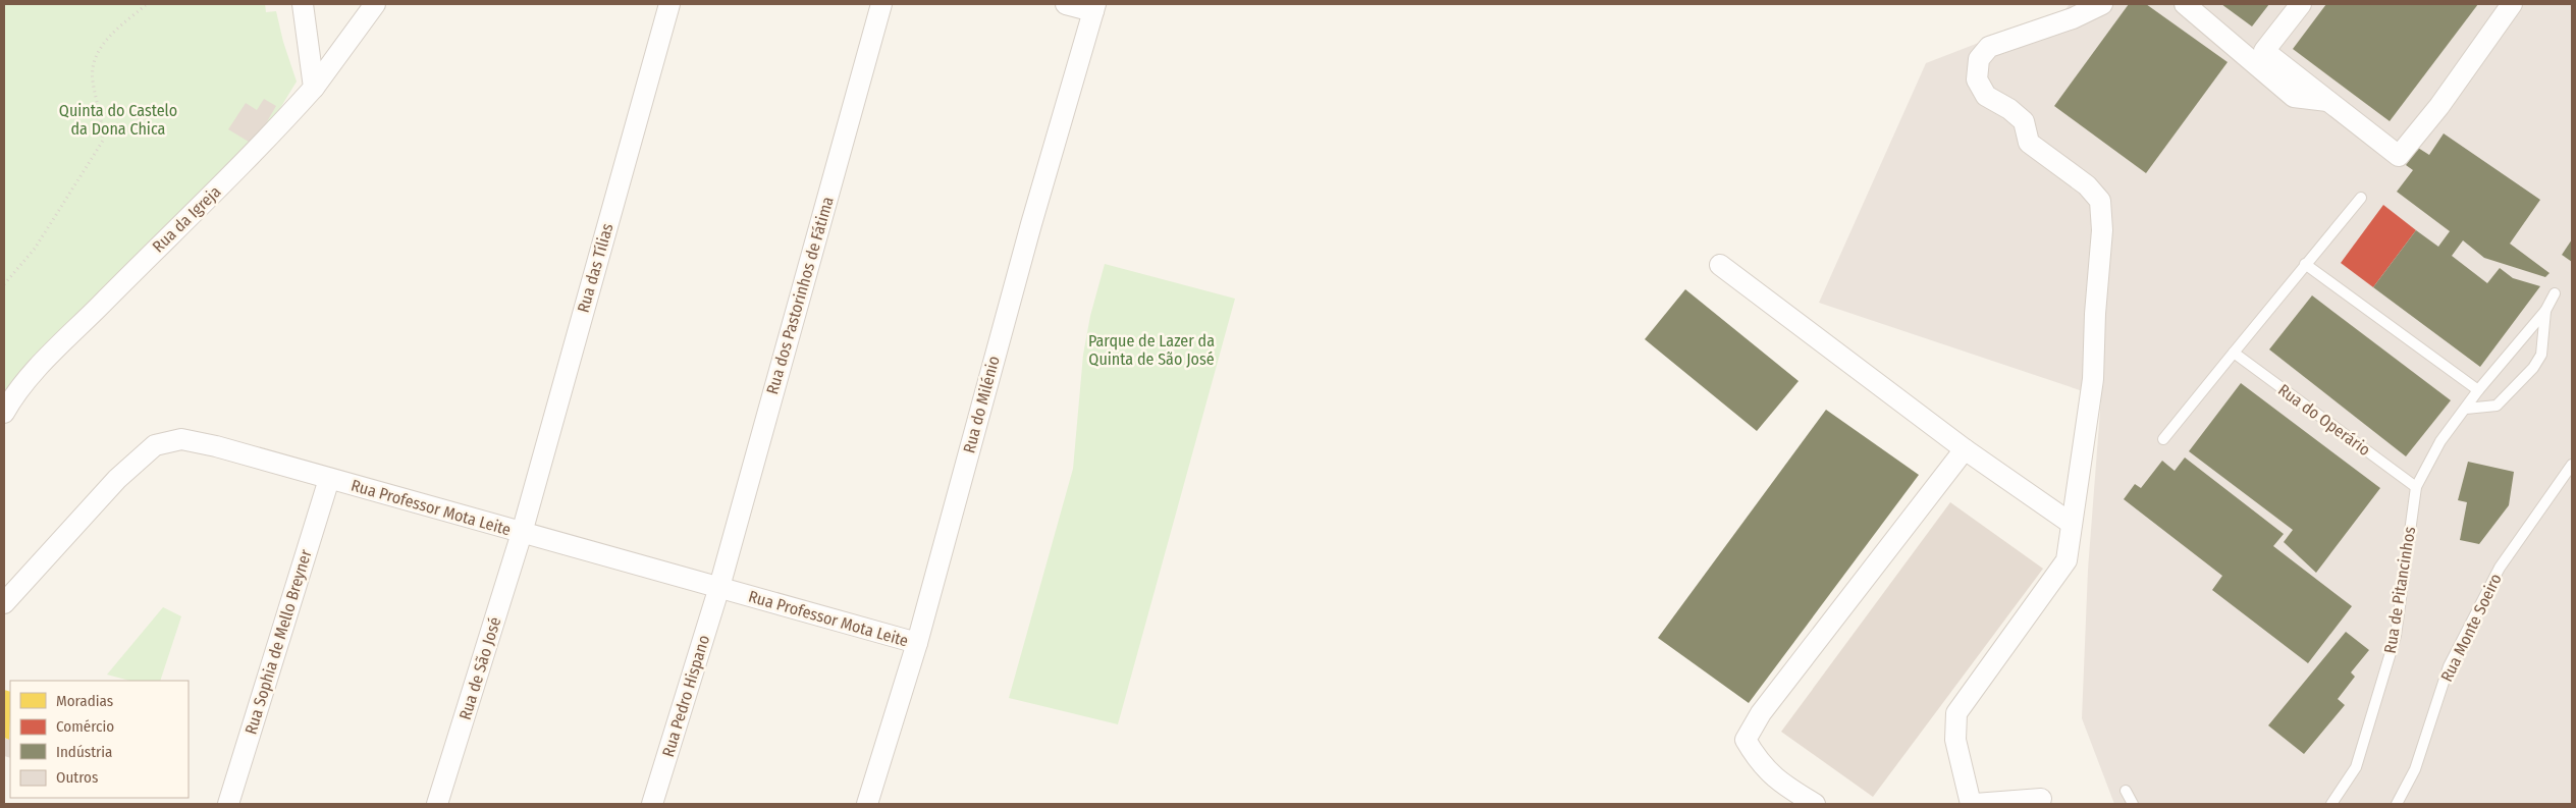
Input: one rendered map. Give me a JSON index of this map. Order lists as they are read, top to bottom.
{
  "streets": {
    "street": [
      "Rua da Igreja",
      "Rua das Tílias",
      "Rua dos Pastorinhos de Fátima",
      "Rua do Milénio",
      "Rua Professor Mota Leite",
      "Rua Sophia de Mello Breyner",
      "Rua de São José",
      "Rua Pedro Hispano"
    ],
    "lane": ["Rua do Operário", "Rua de Pitancinhos", "Rua Monte Soeiro"]
  },
  "crossings": [
    ["Rua das Tílias", "Rua Professor Mota Leite"],
    ["Rua das Tílias", "Rua de São José"],
    ["Rua dos Pastorinhos de Fátima", "Rua Professor Mota Leite"],
    ["Rua dos Pastorinhos de Fátima", "Rua Pedro Hispano"],
    ["Rua do Milénio", "Rua Professor Mota Leite"],
    ["Rua do Operário", "Rua de Pitancinhos"],
    ["Rua Professor Mota Leite", "Rua Sophia de Mello Breyner"],
    ["Rua Professor Mota Leite", "Rua de São José"],
    ["Rua Professor Mota Leite", "Rua Pedro Hispano"]
  ],
  "parks": ["Quinta do Castelo da Dona Chica", "Parque de Lazer da Quinta de São José"],
  "legend": [
    "Moradias",
    "Comércio",
    "Indústria",
    "Outros"
  ]
}
